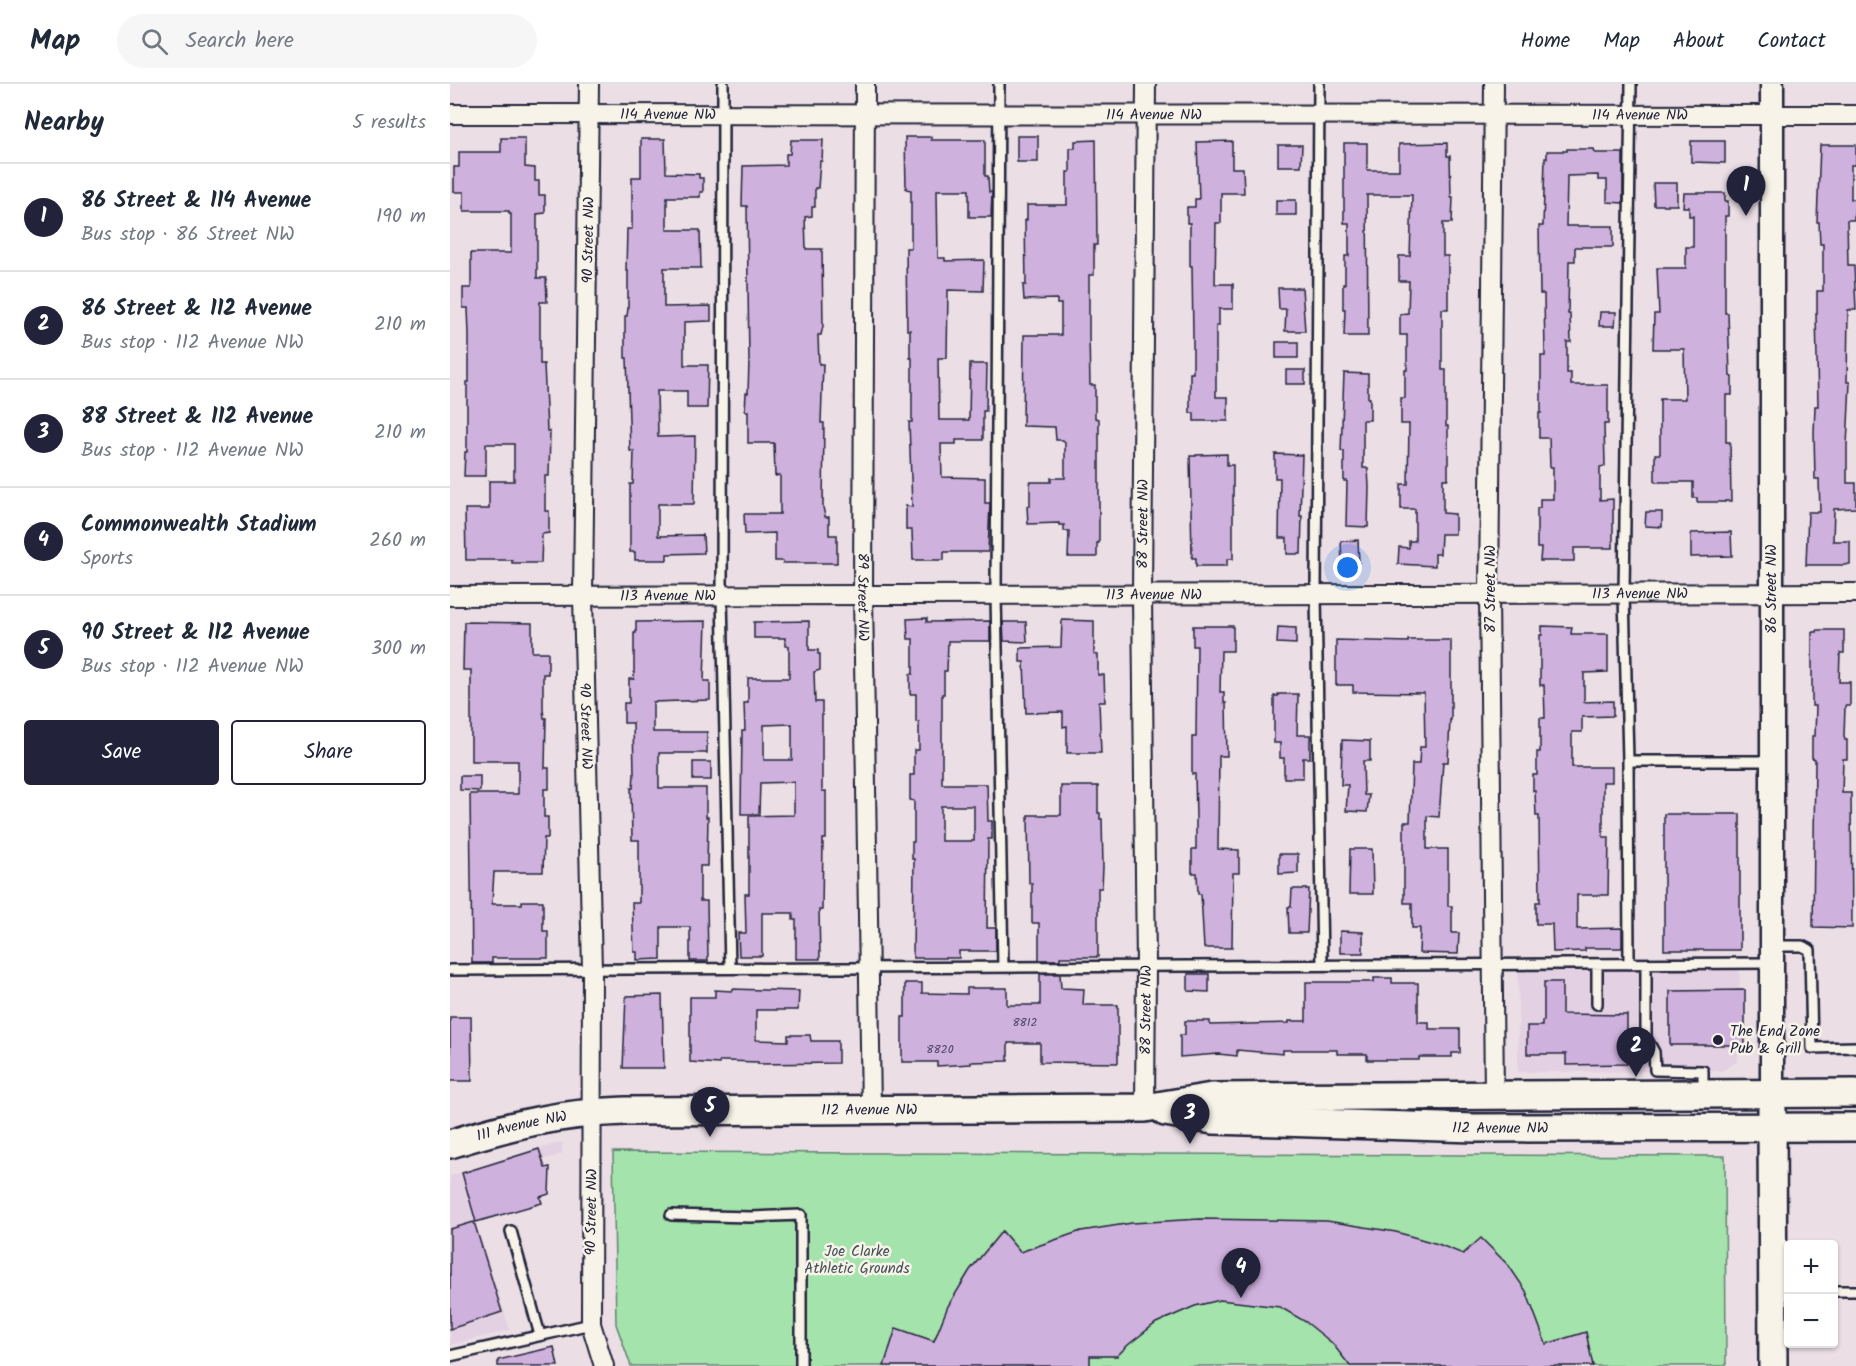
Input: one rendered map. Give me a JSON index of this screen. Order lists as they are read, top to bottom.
{
  "streets": {
    "main road": ["112 Avenue NW", "111 Avenue NW"],
    "street": [
      "114 Avenue NW",
      "90 Street NW",
      "88 Street NW",
      "87 Street NW",
      "86 Street NW",
      "113 Avenue NW",
      "89 Street NW"
    ]
  },
  "crossings": [
    ["114 Avenue NW", "90 Street NW"],
    ["114 Avenue NW", "88 Street NW"],
    ["114 Avenue NW", "87 Street NW"],
    ["114 Avenue NW", "86 Street NW"],
    ["114 Avenue NW", "89 Street NW"],
    ["90 Street NW", "113 Avenue NW"],
    ["90 Street NW", "112 Avenue NW"],
    ["90 Street NW", "111 Avenue NW"],
    ["88 Street NW", "113 Avenue NW"],
    ["88 Street NW", "112 Avenue NW"],
    ["87 Street NW", "113 Avenue NW"],
    ["87 Street NW", "112 Avenue NW"],
    ["86 Street NW", "113 Avenue NW"],
    ["86 Street NW", "112 Avenue NW"],
    ["113 Avenue NW", "89 Street NW"],
    ["89 Street NW", "112 Avenue NW"],
    ["112 Avenue NW", "111 Avenue NW"]
  ],
  "parks": ["Joe Clarke Athletic Grounds"],
  "places": ["The End Zone Pub & Grill"],
  "house_numbers": ["8812", "8820"],
  "page": {
    "header": "Map",
    "search": "Search here",
    "nav": [
      "Home",
      "Map",
      "About",
      "Contact"
    ],
    "heading": ["Nearby", "5 results"],
    "list": [
      {
        "mark": "1",
        "name": "86 Street & 114 Avenue",
        "note": "Bus stop · 86 Street NW",
        "value": "190 m"
      },
      {
        "mark": "2",
        "name": "86 Street & 112 Avenue",
        "note": "Bus stop · 112 Avenue NW",
        "value": "210 m"
      },
      {
        "mark": "3",
        "name": "88 Street & 112 Avenue",
        "note": "Bus stop · 112 Avenue NW",
        "value": "210 m"
      },
      {
        "mark": "4",
        "name": "Commonwealth Stadium",
        "note": "Sports",
        "value": "260 m"
      },
      {
        "mark": "5",
        "name": "90 Street & 112 Avenue",
        "note": "Bus stop · 112 Avenue NW",
        "value": "300 m"
      }
    ],
    "pins": [
      "1",
      "2",
      "5",
      "3",
      "4"
    ],
    "buttons": ["Save", "Share"],
    "map_buttons": ["+", "−"]
  }
}
